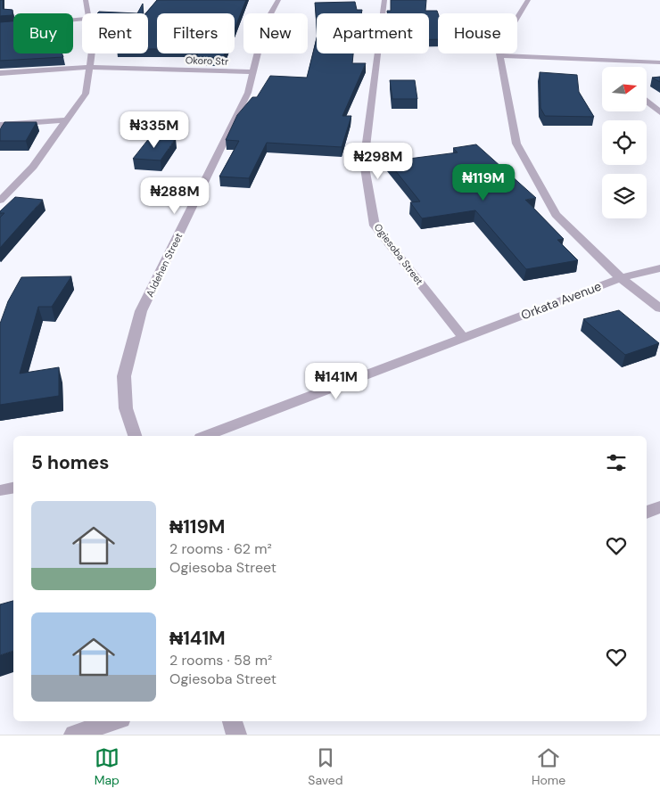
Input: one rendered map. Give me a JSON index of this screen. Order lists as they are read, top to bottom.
{
  "streets": {
    "street": [
      "Okoro Str",
      "Ogiesoba Street",
      "A.Idehen Street",
      "Orkata Avenue"
    ]
  },
  "crossings": [
    ["Okoro Str", "A.Idehen Street"],
    ["Ogiesoba Street", "Orkata Avenue"]
  ],
  "north": "right",
  "page": {
    "chip": [
      "Buy",
      "Rent",
      "Filters",
      "New",
      "Apartment",
      "House"
    ],
    "price": [
      "₦335M",
      "₦298M",
      "₦119M",
      "₦288M",
      "₦141M"
    ],
    "heading": "5 homes",
    "list": [
      {
        "name": "₦119M",
        "note": "2 rooms · 62 m² · Ogiesoba Street"
      },
      {
        "name": "₦141M",
        "note": "2 rooms · 58 m² · Ogiesoba Street"
      }
    ],
    "tabs": ["Map", "Saved", "Home"]
  }
}
